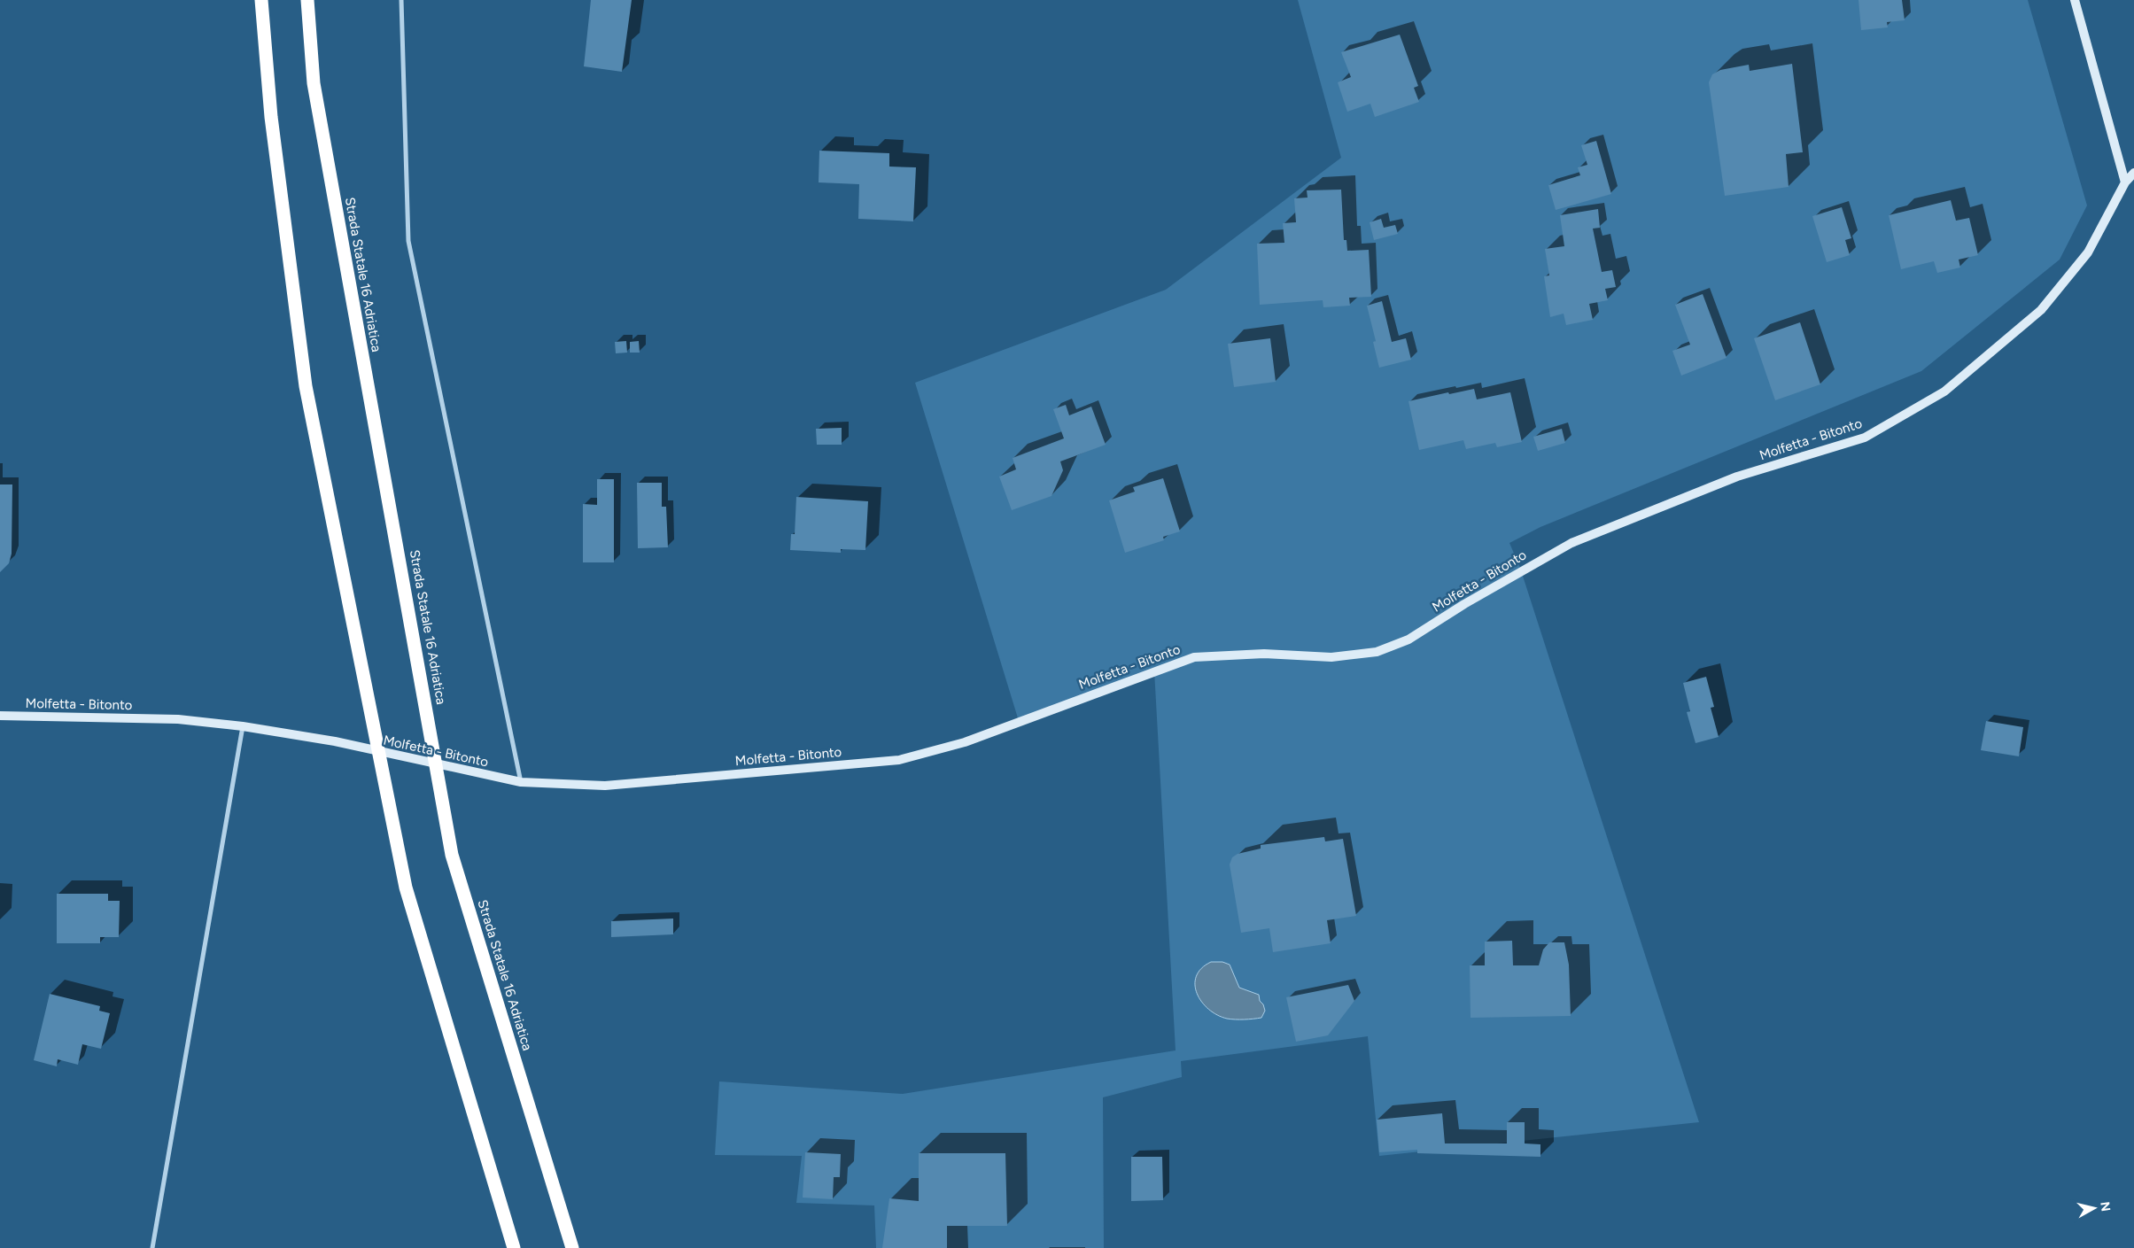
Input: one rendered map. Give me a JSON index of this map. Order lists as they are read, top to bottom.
{
  "streets": {
    "highway": ["Strada Statale 16 Adriatica"],
    "street": ["Molfetta - Bitonto"]
  },
  "north": "right"
}
